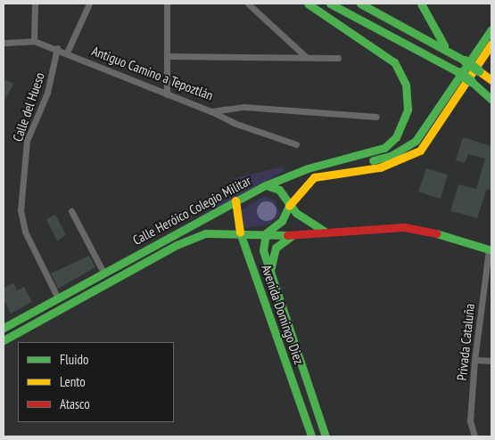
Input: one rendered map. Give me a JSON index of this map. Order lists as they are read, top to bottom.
{
  "streets": {
    "main road": ["Calle Heróico Colegio Militar", "Avenida Domingo Diez"],
    "street": ["Antiguo Camino a Tepoztlán", "Calle del Hueso", "Privada Cataluña"]
  },
  "crossings": [
    ["Antiguo Camino a Tepoztlán", "Calle del Hueso"],
    ["Calle del Hueso", "Calle Heróico Colegio Militar"],
    ["Calle Heróico Colegio Militar", "Avenida Domingo Diez"],
    ["Calle Heróico Colegio Militar", "Privada Cataluña"]
  ],
  "legend": ["Fluido", "Lento", "Atasco"]
}
